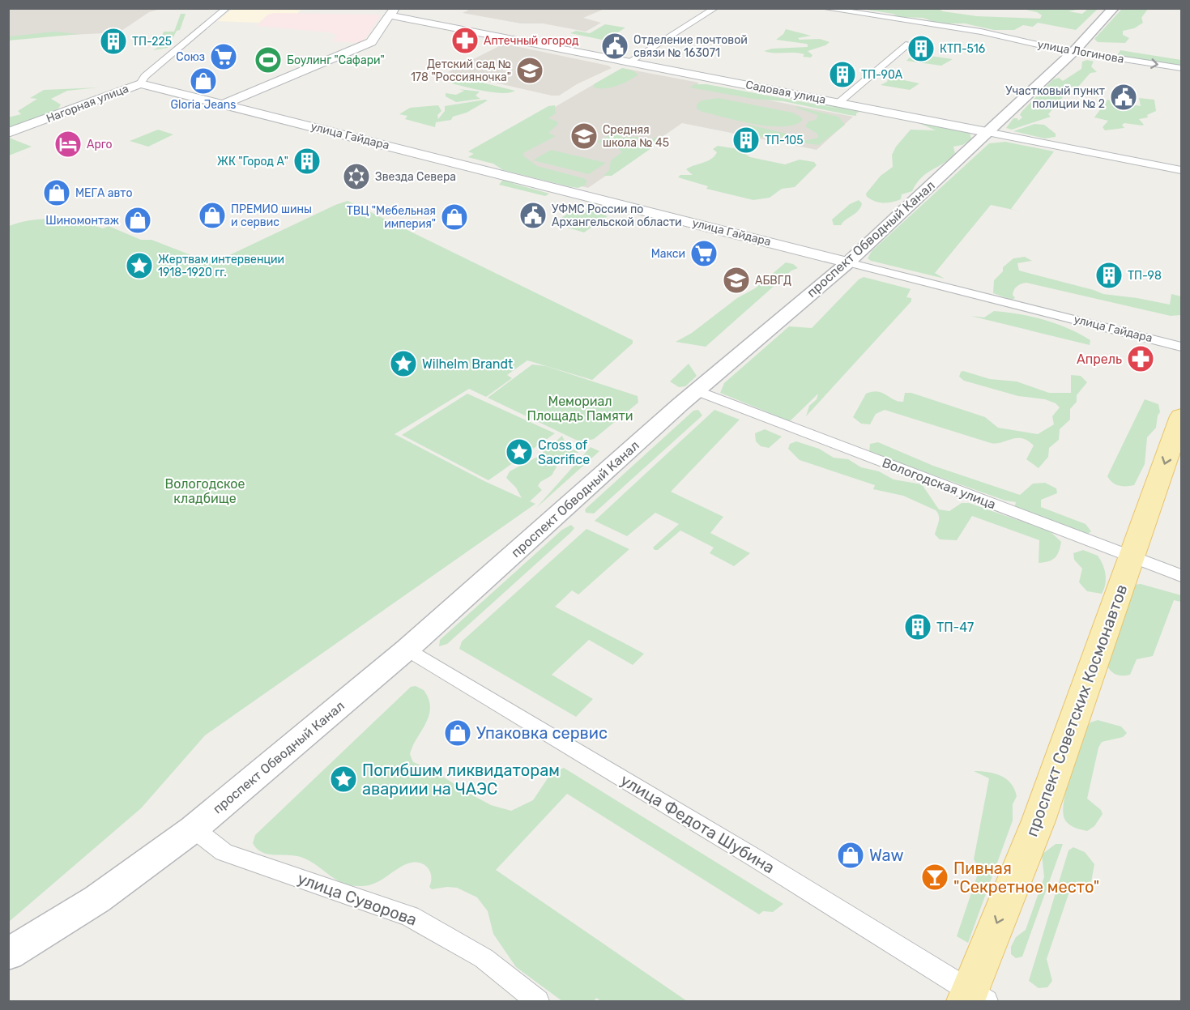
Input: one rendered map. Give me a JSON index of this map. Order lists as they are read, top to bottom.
{
  "streets": {
    "main road": ["проспект Обводный Канал", "проспект Советских Космонавтов"],
    "street": [
      "улица Логинова",
      "Садовая улица",
      "Нагорная улица",
      "улица Гайдара",
      "Вологодская улица",
      "улица Федота Шубина",
      "улица Суворова"
    ]
  },
  "crossings": [
    ["улица Логинова", "проспект Обводный Канал"],
    ["Садовая улица", "проспект Обводный Канал"],
    ["Нагорная улица", "улица Гайдара"],
    ["улица Гайдара", "проспект Обводный Канал"],
    ["проспект Обводный Канал", "Вологодская улица"],
    ["проспект Обводный Канал", "улица Федота Шубина"],
    ["проспект Обводный Канал", "улица Суворова"],
    ["Вологодская улица", "проспект Советских Космонавтов"],
    ["проспект Советских Космонавтов", "улица Федота Шубина"]
  ],
  "one_way": ["проспект Советских Космонавтов"],
  "parks": ["Мемориал Площадь Памяти", "Вологодское кладбище"],
  "places": {
    "pharmacy": ["Аптечный огород", "Апрель"],
    "building": [
      "ТП-225",
      "КТП-516",
      "ТП-90А",
      "ТП-105",
      "ЖК \"Город А\"",
      "ТП-98",
      "ТП-47"
    ],
    "public building": ["Отделение почтовой связи № 163071", "Участковый пункт полиции № 2", "УФМС России по Архангельской области"],
    "supermarket": ["Союз", "Макси"],
    "sports": ["Боулинг \"Сафари\""],
    "school or university": ["Детский сад № 178 \"Россияночка\"", "Средняя школа № 45", "АБВГД"],
    "shop": [
      "Gloria Jeans",
      "МЕГА авто",
      "ПРЕМИО шины и сервис",
      "ТВЦ \"Мебельная империя\"",
      "Шиномонтаж",
      "Упаковка сервис",
      "Waw"
    ],
    "hotel": ["Арго"],
    "synagogue": ["Звезда Севера"],
    "place": [
      "Жертвам интервенции 1918-1920 гг.",
      "Wilhelm Brandt",
      "Cross of Sacrifice",
      "Погибшим ликвидаторам авариии на ЧАЭС"
    ],
    "bar": ["Пивная \"Секретное место\""]
  }
}
